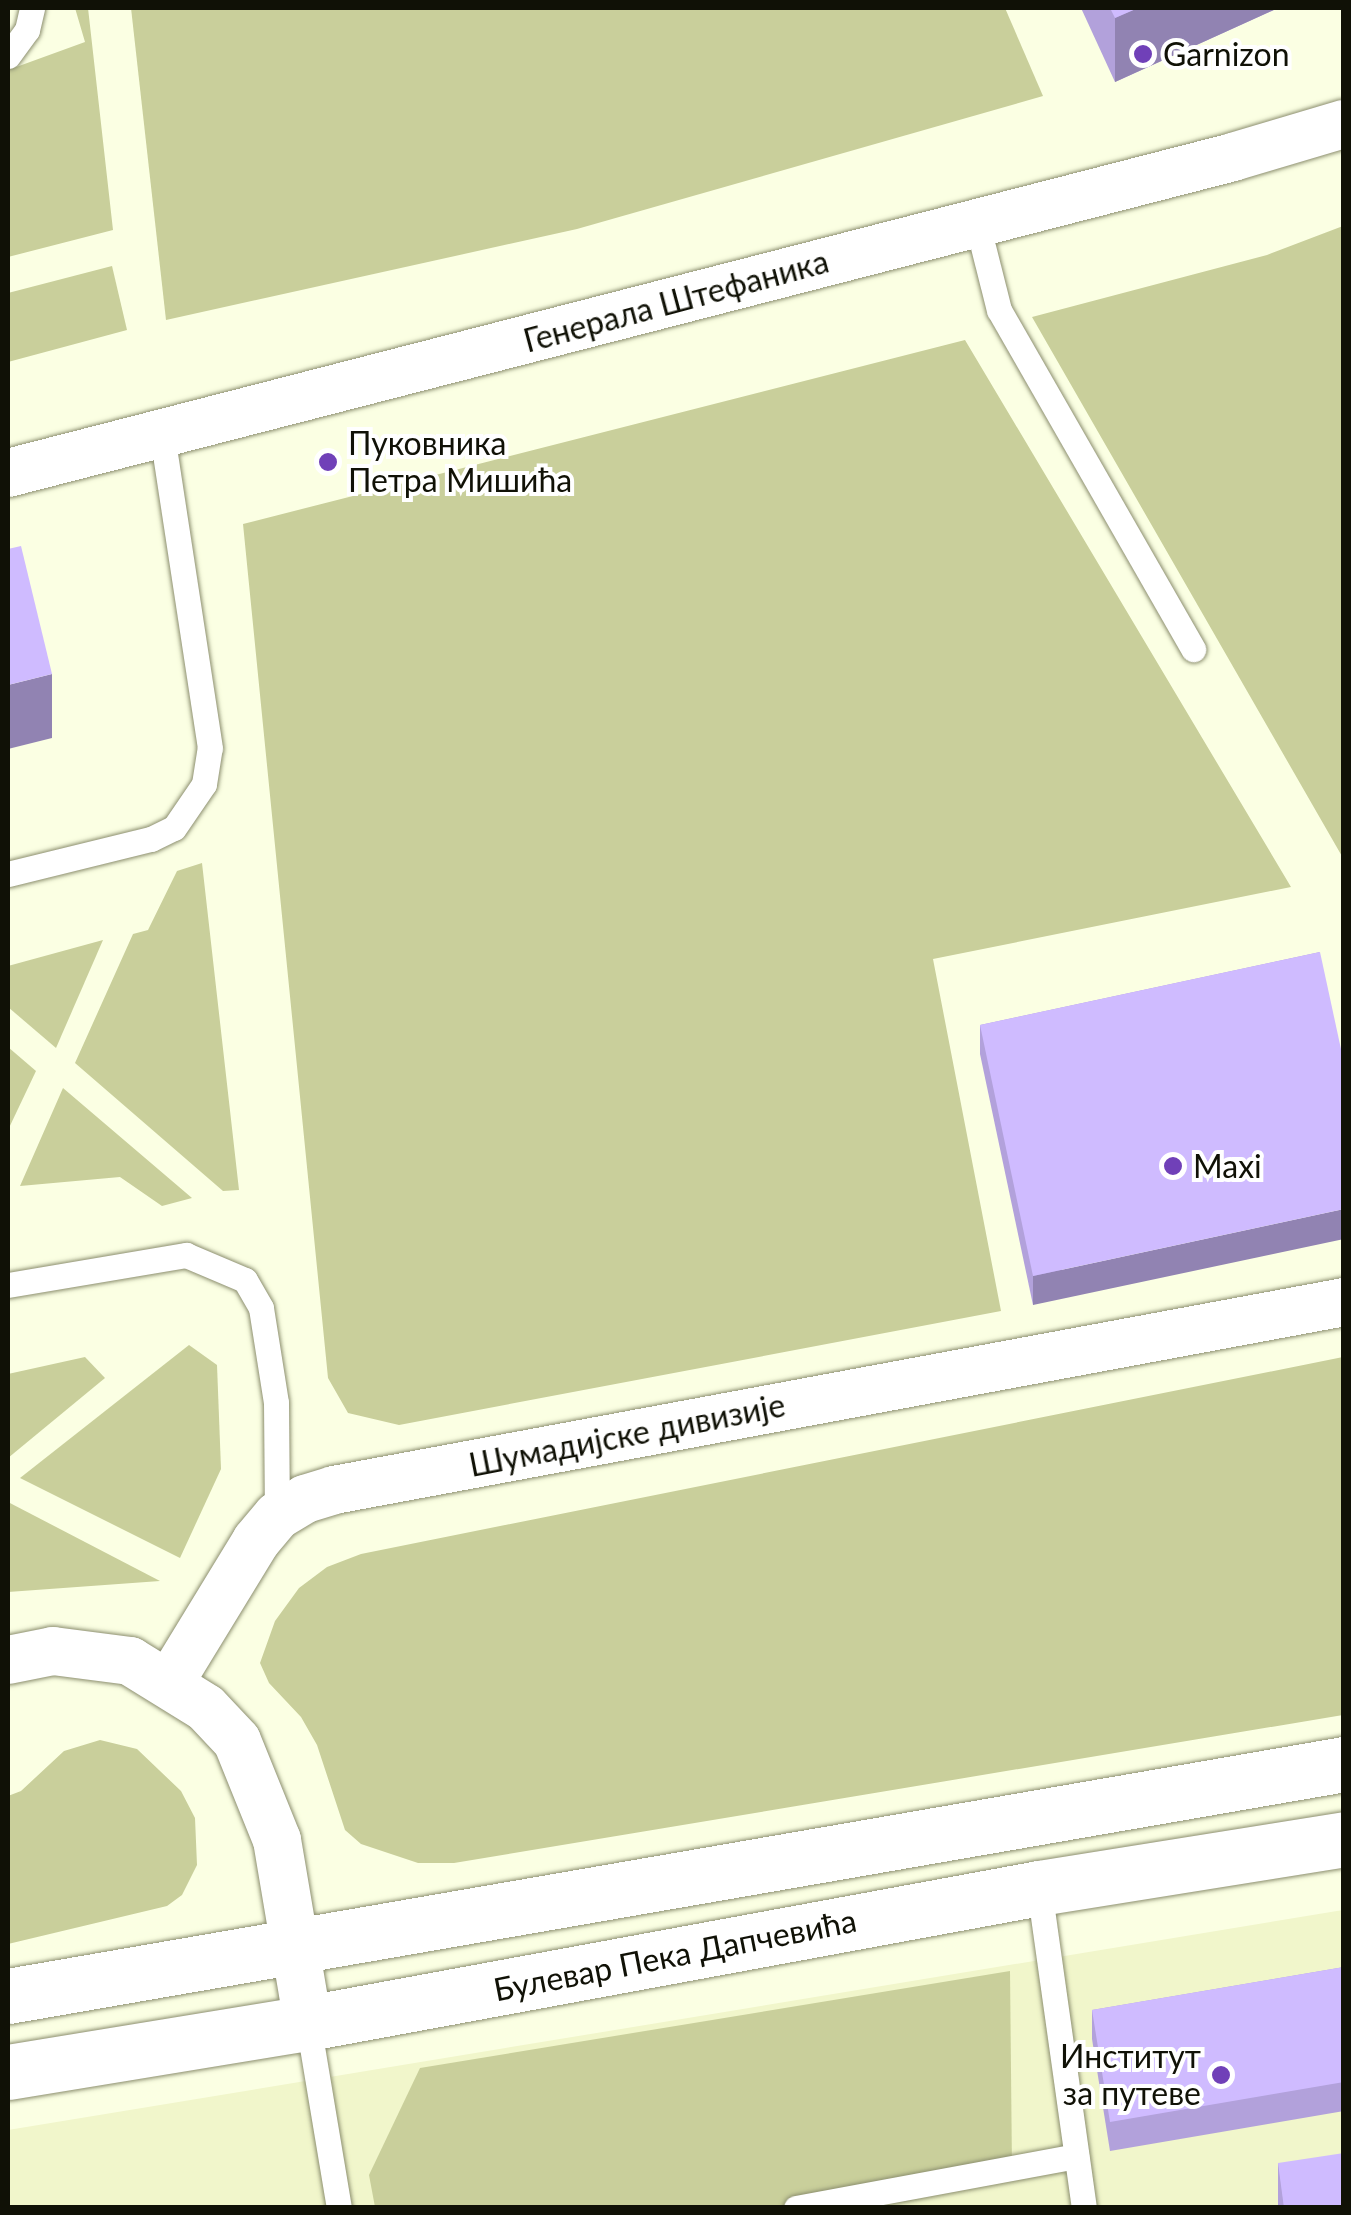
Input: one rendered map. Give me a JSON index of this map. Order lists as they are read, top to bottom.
{
  "streets": {
    "street": ["Генерала Штефаника", "Шумадијске дивизије", "Булевар Пека Дапчевића"]
  },
  "places": [
    "Garnizon",
    "Пуковника Петра Мишића",
    "Maxi",
    "Институт за путеве"
  ]
}
